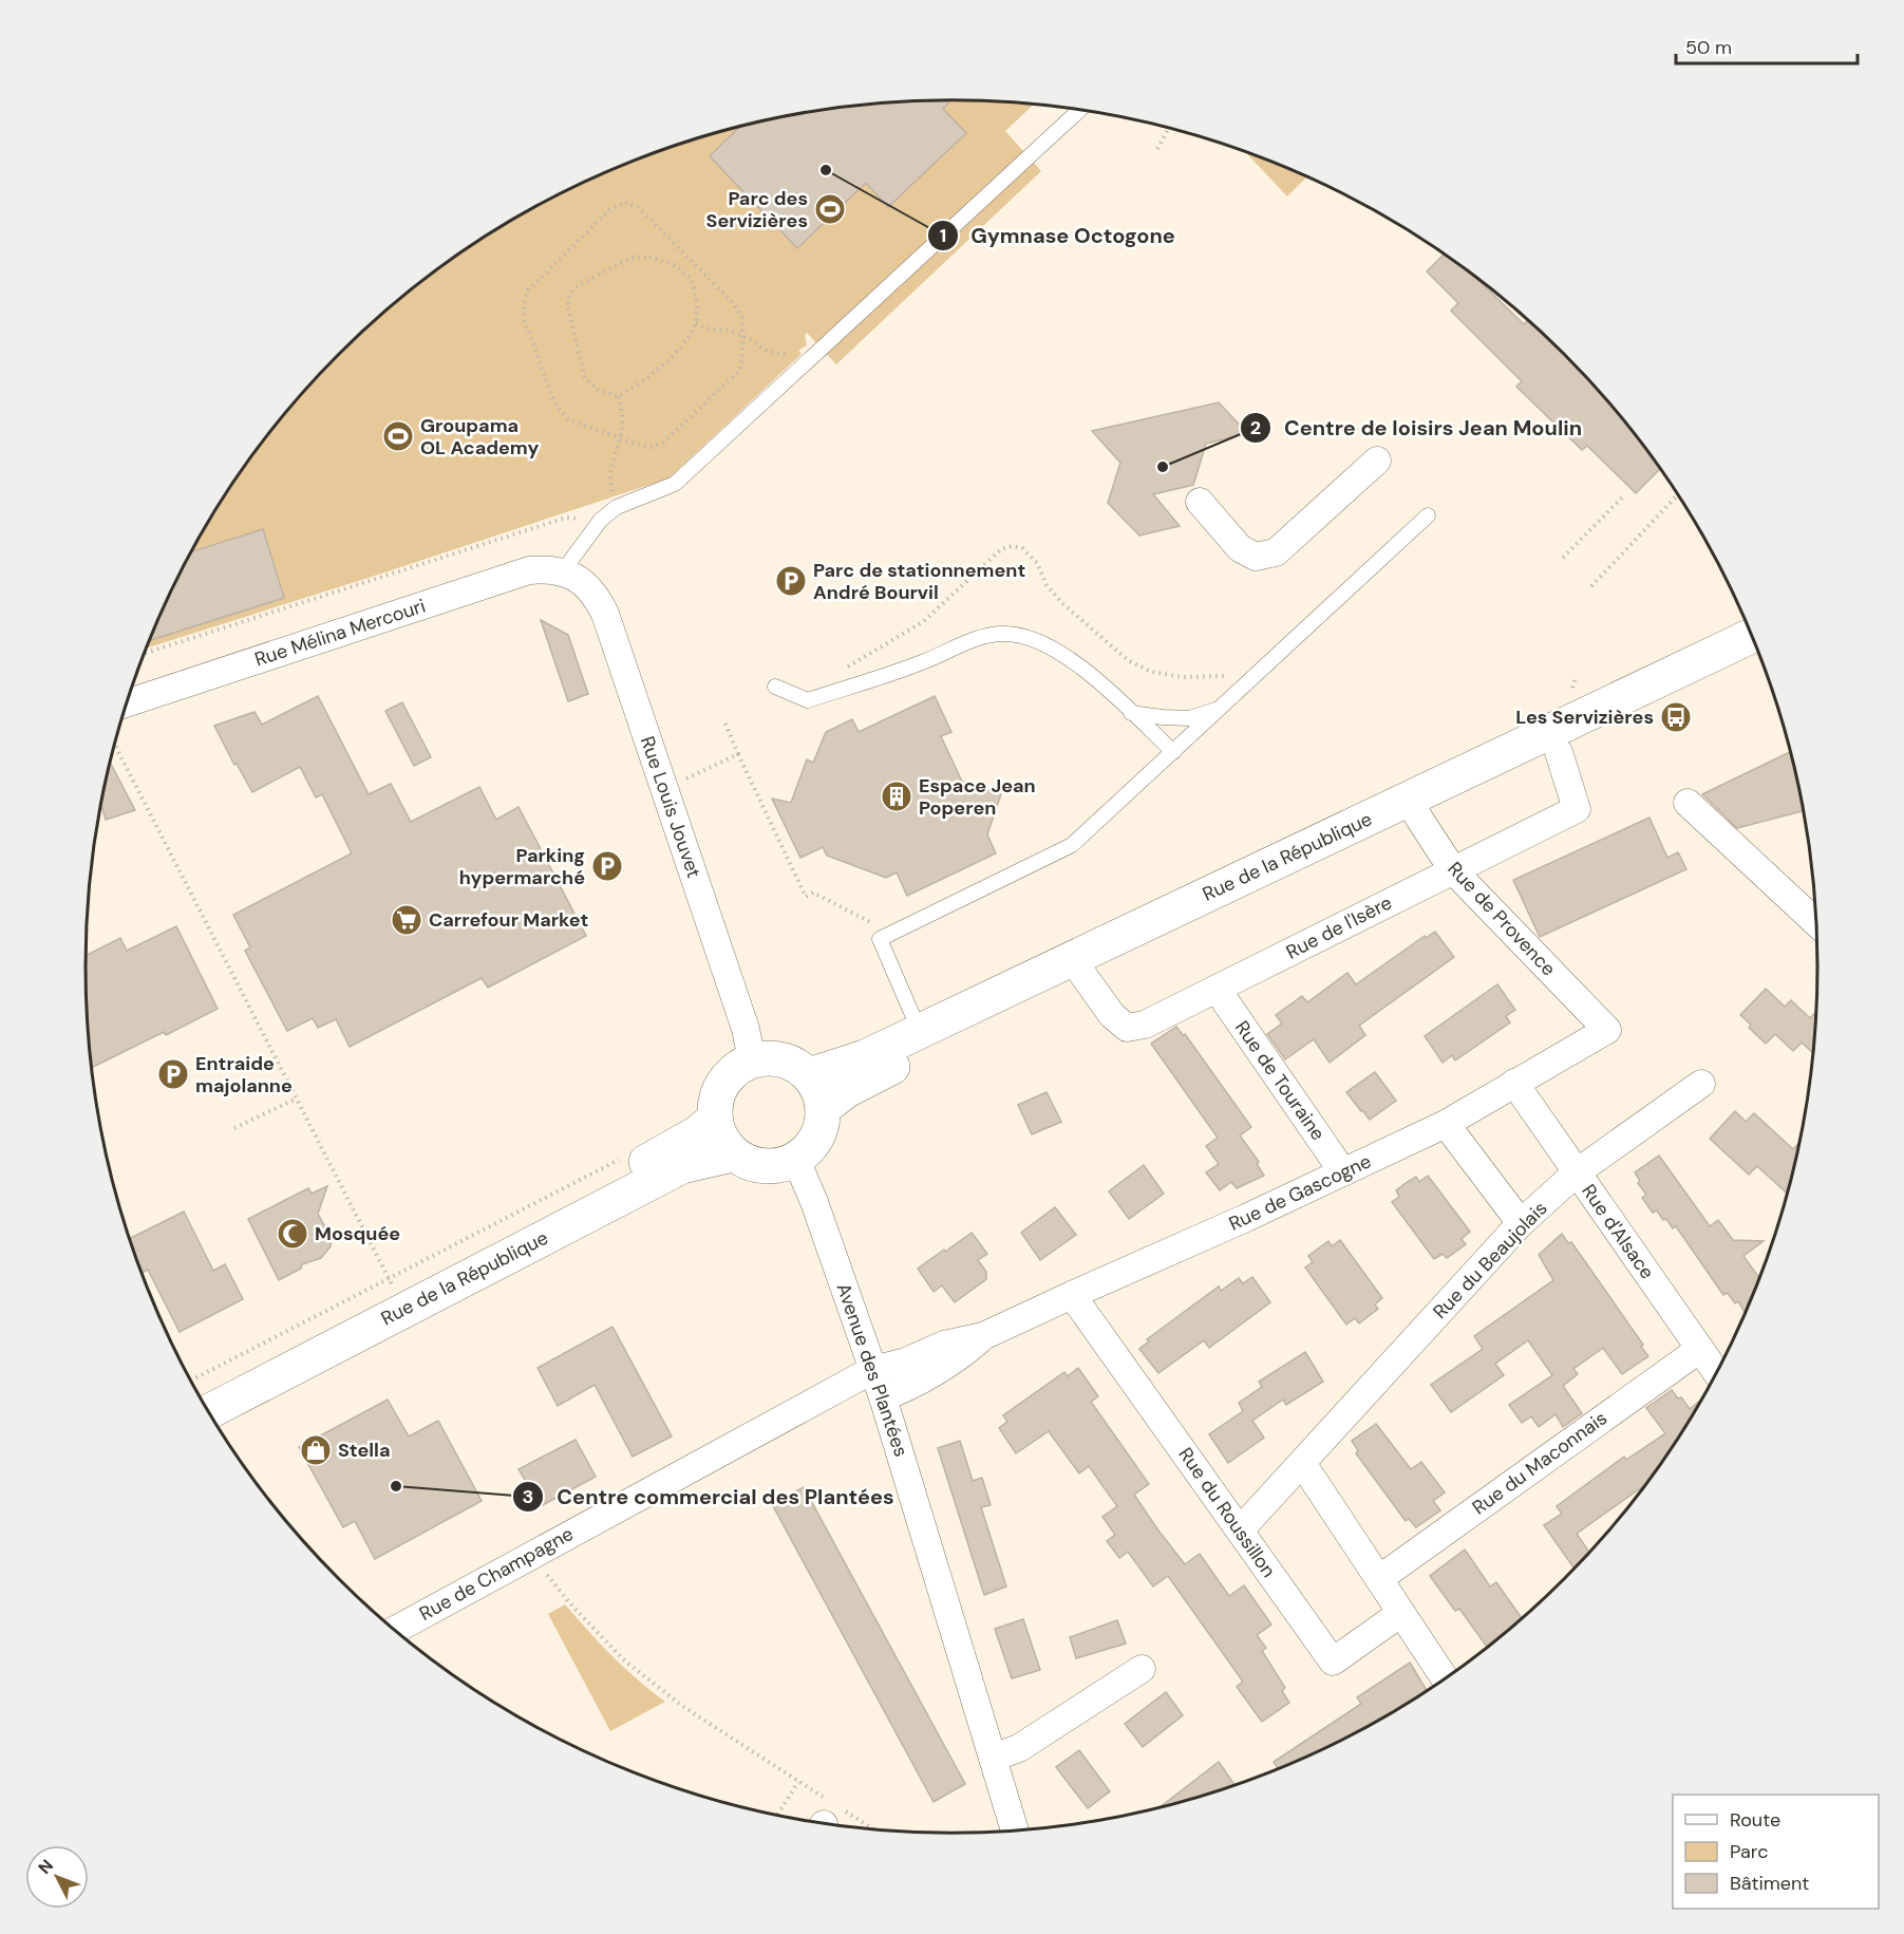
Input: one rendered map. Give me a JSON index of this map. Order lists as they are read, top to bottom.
{
  "streets": {
    "main road": ["Rue de la République"],
    "street": [
      "Rue Mélina Mercouri",
      "Rue Louis Jouvet",
      "Rue de Provence",
      "Rue de l'Isère",
      "Rue de Touraine",
      "Rue de Gascogne",
      "Rue d'Alsace",
      "Rue du Beaujolais",
      "Avenue des Plantées",
      "Rue du Maconnais",
      "Rue du Roussillon",
      "Rue de Champagne"
    ]
  },
  "crossings": [
    ["Rue Mélina Mercouri", "Rue Louis Jouvet"],
    ["Rue Louis Jouvet", "Rue de la République"],
    ["Rue Louis Jouvet", "Avenue des Plantées"],
    ["Rue de la République", "Rue de Provence"],
    ["Rue de la République", "Rue de l'Isère"],
    ["Rue de la République", "Avenue des Plantées"],
    ["Rue de Provence", "Rue de l'Isère"],
    ["Rue de Provence", "Rue de Gascogne"],
    ["Rue de l'Isère", "Rue de Touraine"],
    ["Rue de Touraine", "Rue de Gascogne"],
    ["Rue de Gascogne", "Rue d'Alsace"],
    ["Rue de Gascogne", "Avenue des Plantées"],
    ["Rue de Gascogne", "Rue du Roussillon"],
    ["Rue de Gascogne", "Rue de Champagne"],
    ["Rue d'Alsace", "Rue du Beaujolais"],
    ["Rue d'Alsace", "Rue du Maconnais"],
    ["Rue du Beaujolais", "Rue du Roussillon"],
    ["Avenue des Plantées", "Rue de Champagne"]
  ],
  "places": {
    "other": ["Gymnase Octogone", "Centre de loisirs Jean Moulin", "Centre commercial des Plantées"],
    "sports": ["Parc des Servizières", "Groupama OL Academy"],
    "parking": ["Parc de stationnement André Bourvil", "Parking hypermarché", "Entraide majolanne"],
    "bus stop": ["Les Servizières"],
    "building": ["Espace Jean Poperen"],
    "supermarket": ["Carrefour Market"],
    "mosque": ["Mosquée"],
    "shop": ["Stella"]
  },
  "legend": ["Route", "Parc", "Bâtiment"],
  "scale_bar": "50 m",
  "north": "top left"
}
